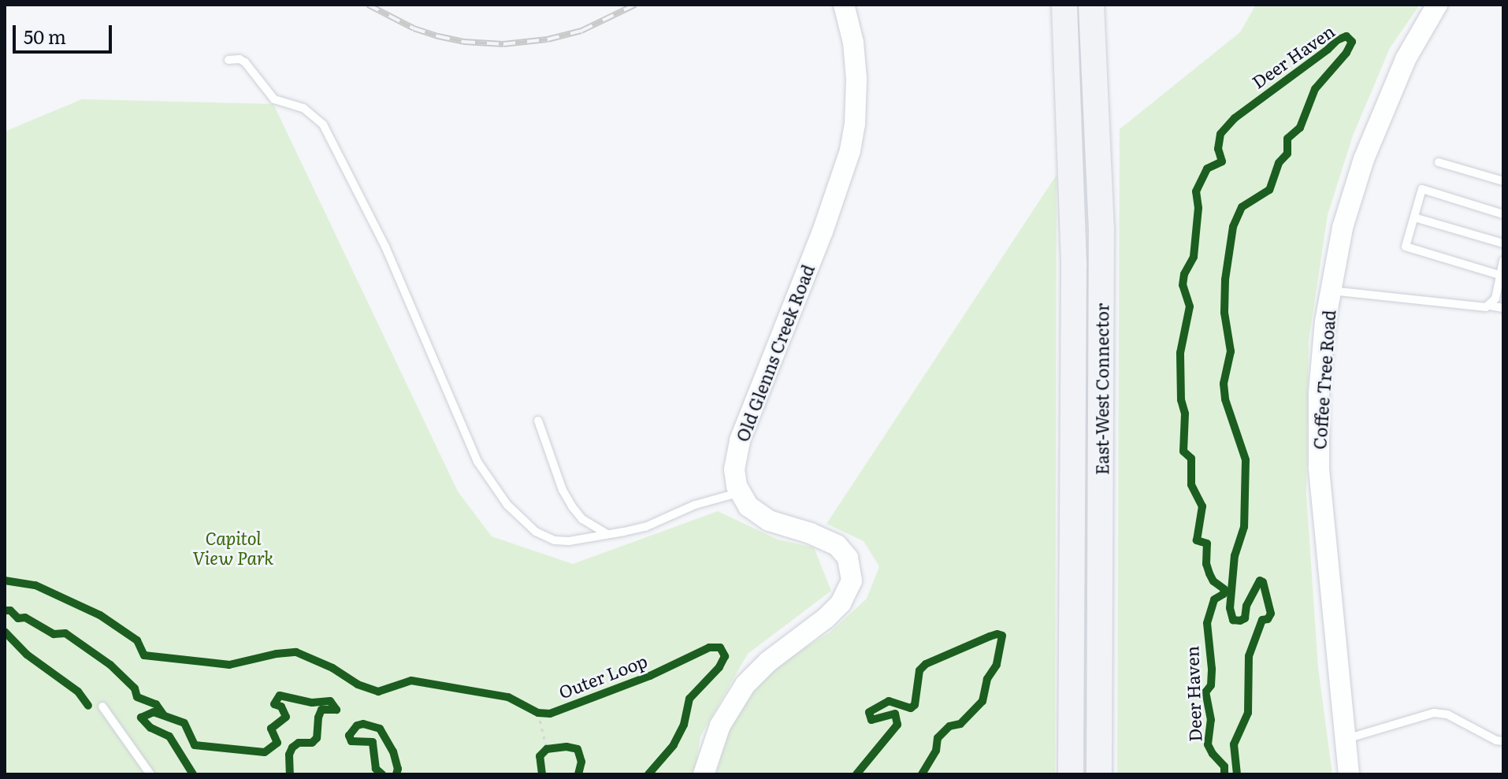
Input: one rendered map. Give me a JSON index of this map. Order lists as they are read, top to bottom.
{
  "streets": {
    "main road": ["East-West Connector"],
    "street": ["Old Glenns Creek Road", "Coffee Tree Road"],
    "cycle path": ["Deer Haven", "Outer Loop"]
  },
  "parks": ["Capitol View Park"],
  "scale_bar": "50 m"
}
